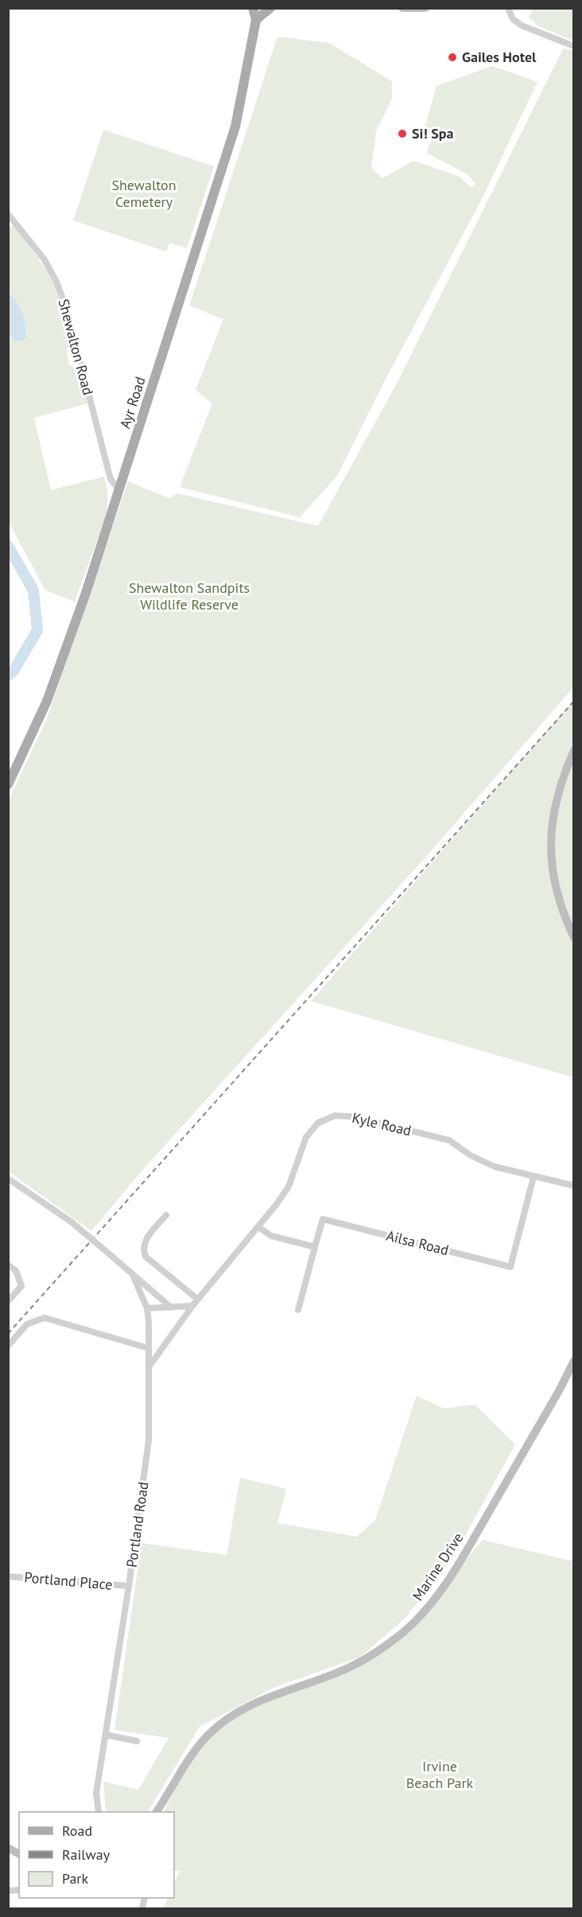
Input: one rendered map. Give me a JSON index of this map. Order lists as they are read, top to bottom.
{
  "streets": {
    "main road": ["Ayr Road"],
    "street": [
      "Shewalton Road",
      "Kyle Road",
      "Ailsa Road",
      "Portland Road",
      "Marine Drive",
      "Portland Place"
    ]
  },
  "crossings": [
    ["Shewalton Road", "Ayr Road"],
    ["Kyle Road", "Ailsa Road"],
    ["Kyle Road", "Portland Road"],
    ["Portland Road", "Portland Place"]
  ],
  "parks": ["Shewalton Cemetery", "Shewalton Sandpits Wildlife Reserve", "Irvine Beach Park"],
  "places": ["Gailes Hotel", "Si! Spa"],
  "legend": ["Road", "Railway", "Park"]
}
